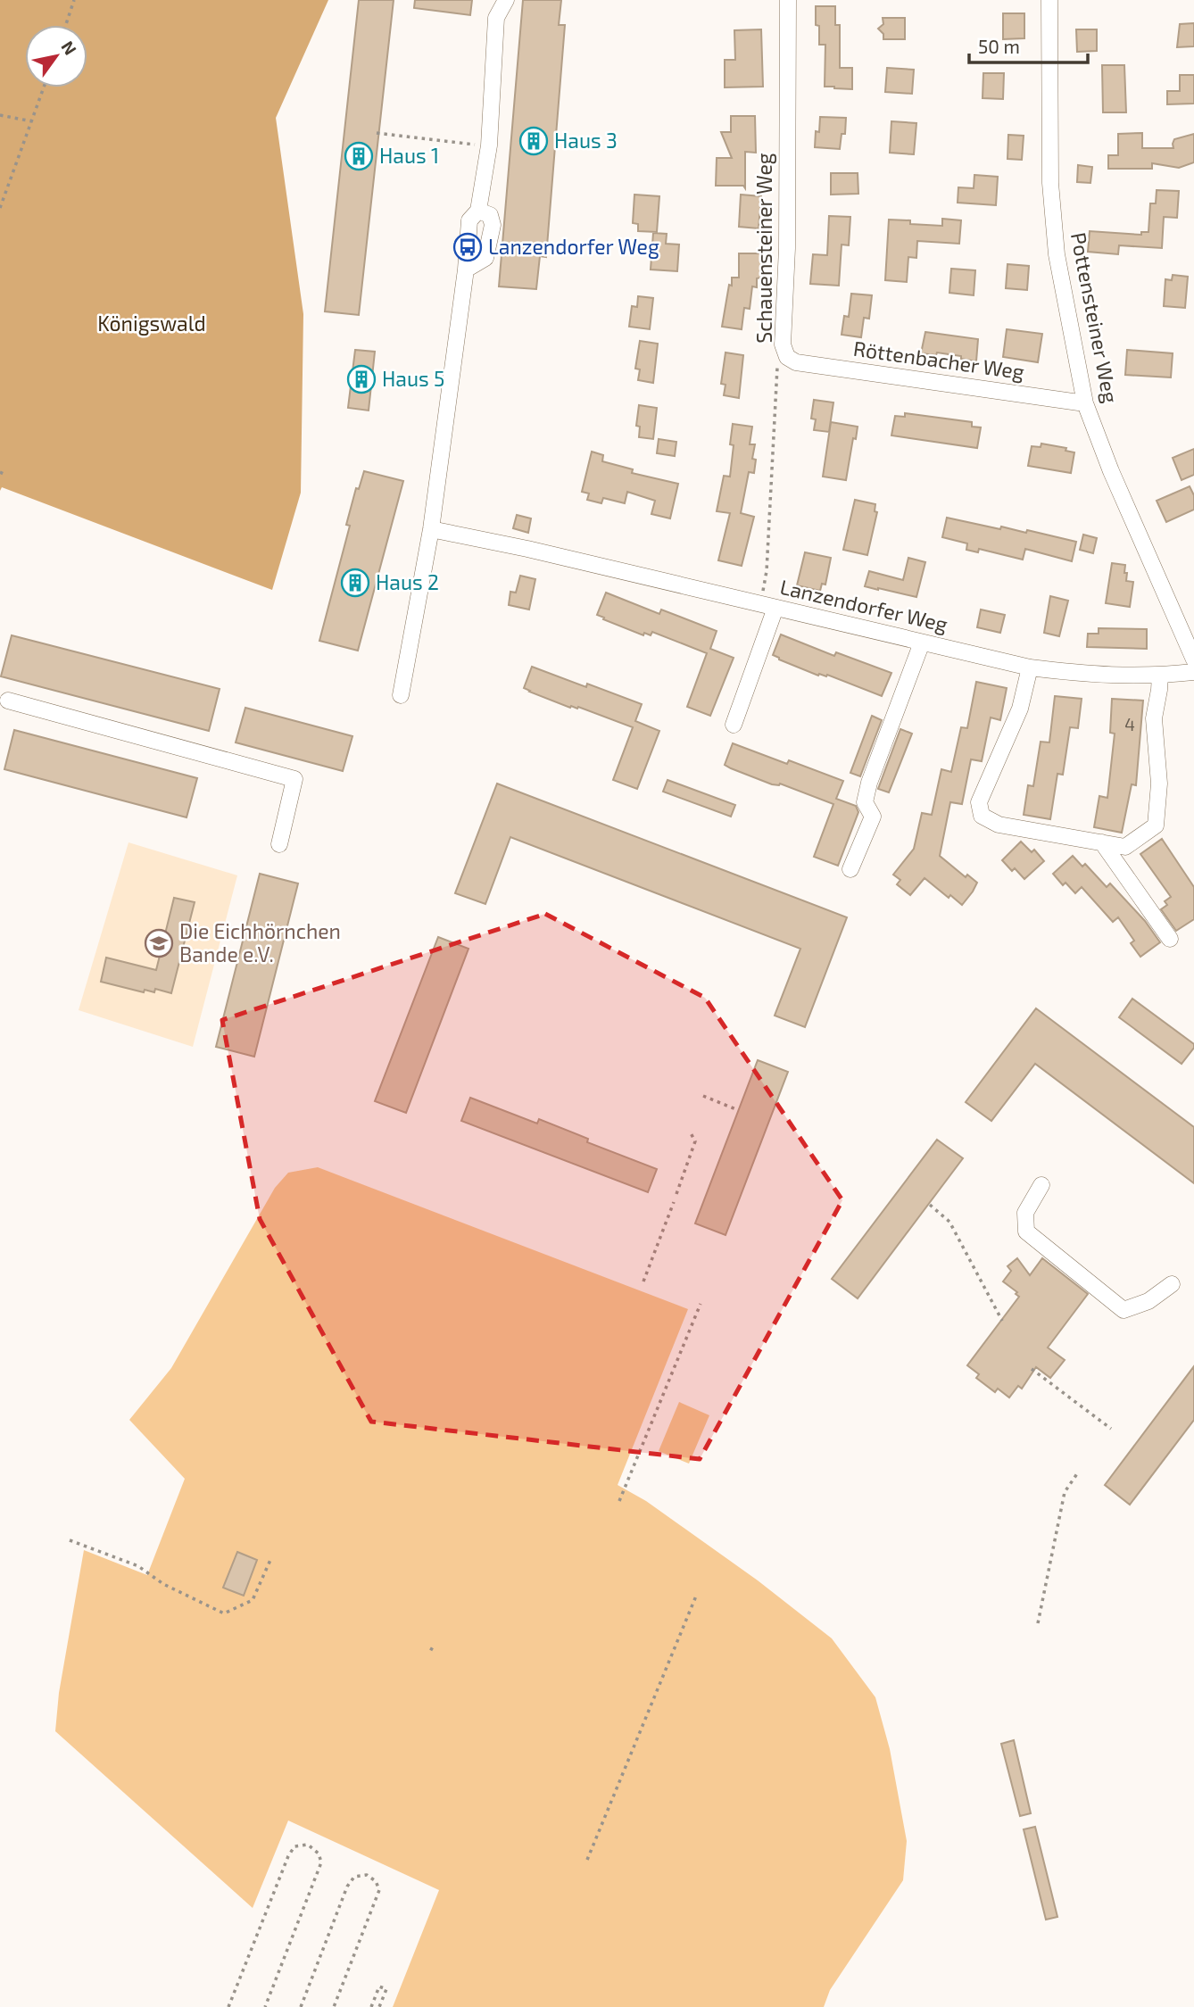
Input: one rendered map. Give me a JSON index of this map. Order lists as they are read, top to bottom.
{
  "streets": {
    "street": [
      "Schauensteiner Weg",
      "Pottensteiner Weg",
      "Röttenbacher Weg",
      "Lanzendorfer Weg"
    ]
  },
  "crossings": [
    ["Schauensteiner Weg", "Röttenbacher Weg"],
    ["Schauensteiner Weg", "Lanzendorfer Weg"],
    ["Pottensteiner Weg", "Röttenbacher Weg"]
  ],
  "parks": ["Königswald"],
  "places": {
    "building": [
      "Haus 3",
      "Haus 1",
      "Haus 5",
      "Haus 2"
    ],
    "bus stop": ["Lanzendorfer Weg"],
    "school or university": ["Die Eichhörnchen Bande e.V."]
  },
  "house_numbers": ["4"],
  "scale_bar": "50 m",
  "north": "top right"
}
